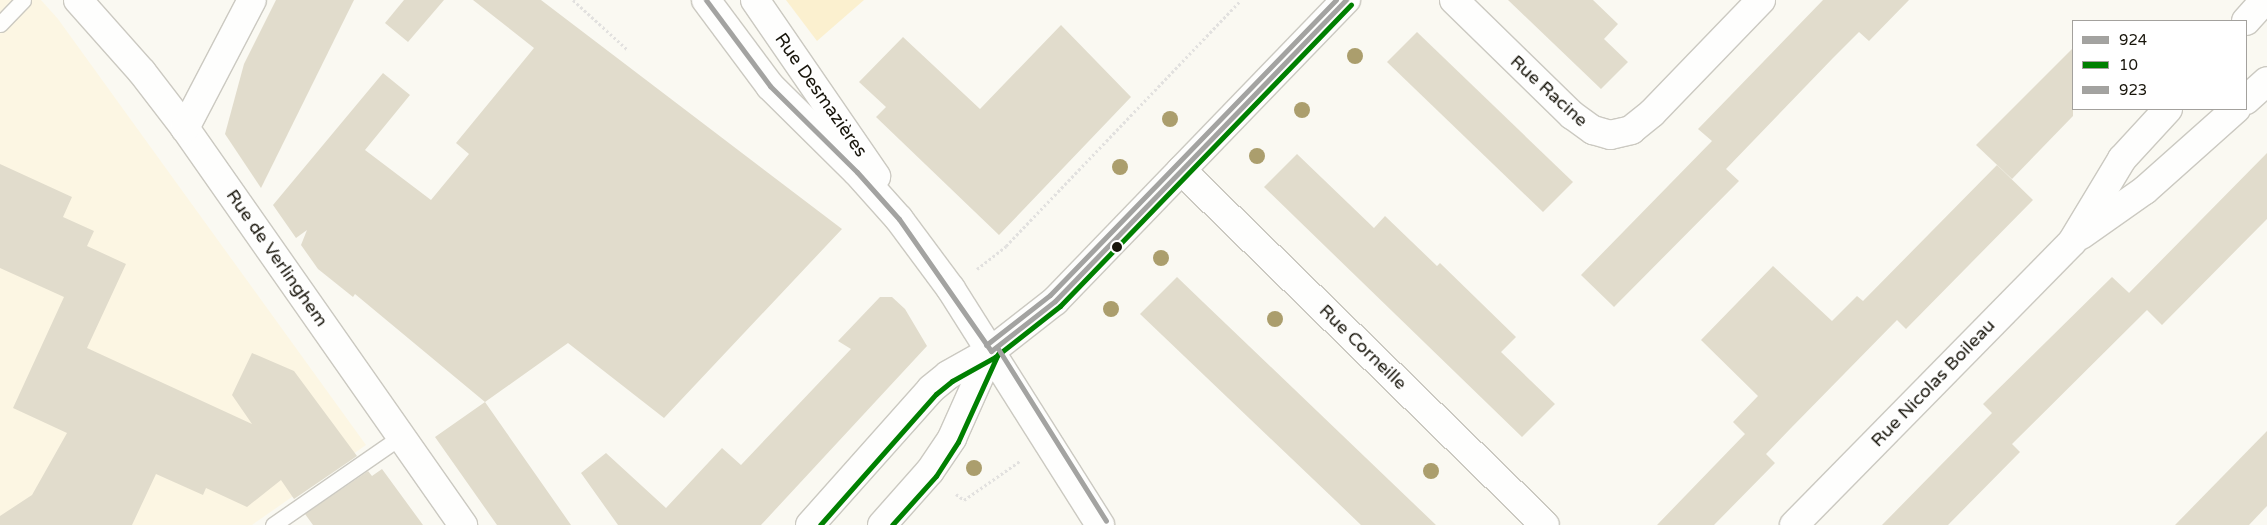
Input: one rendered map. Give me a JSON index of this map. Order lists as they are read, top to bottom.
{
  "streets": {
    "street": [
      "Rue Racine",
      "Rue Desmazières",
      "Rue de Verlinghem",
      "Rue Corneille",
      "Rue Nicolas Boileau"
    ]
  },
  "lines": ["transit line 924", "transit line 923", "transit line 10"],
  "legend": ["924", "10", "923"]
}
